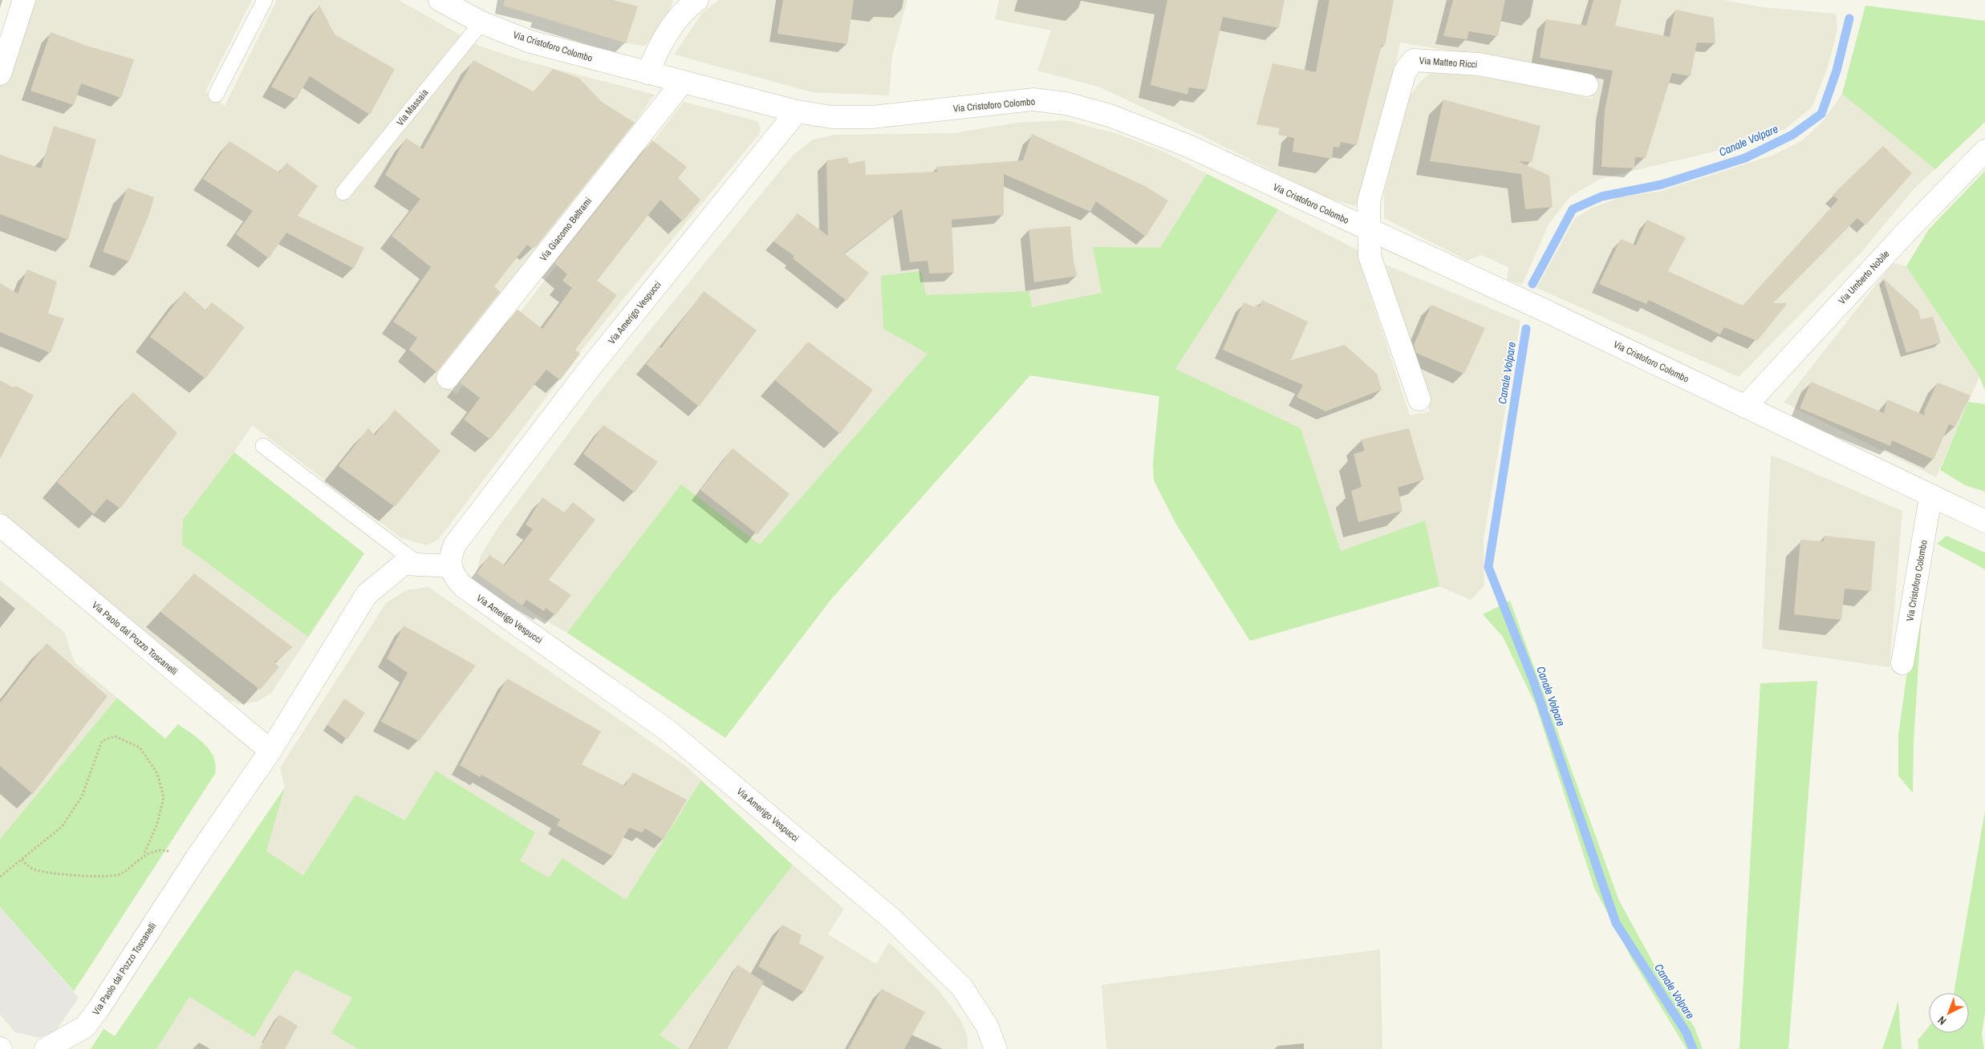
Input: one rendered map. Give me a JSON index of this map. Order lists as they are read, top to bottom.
{
  "streets": {
    "street": [
      "Via Cristoforo Colombo",
      "Via Matteo Ricci",
      "Via Giacomo Beltrami",
      "Via Umberto Nobile",
      "Via Amerigo Vespucci",
      "Via Paolo dal Pozzo Toscanelli"
    ],
    "lane": ["Via Massaia"]
  },
  "crossings": [
    ["Via Cristoforo Colombo", "Via Matteo Ricci"],
    ["Via Cristoforo Colombo", "Via Massaia"],
    ["Via Cristoforo Colombo", "Via Giacomo Beltrami"],
    ["Via Cristoforo Colombo", "Via Umberto Nobile"],
    ["Via Cristoforo Colombo", "Via Amerigo Vespucci"],
    ["Via Amerigo Vespucci", "Via Paolo dal Pozzo Toscanelli"]
  ],
  "water": ["Canale Volpare"],
  "north": "bottom left"
}
